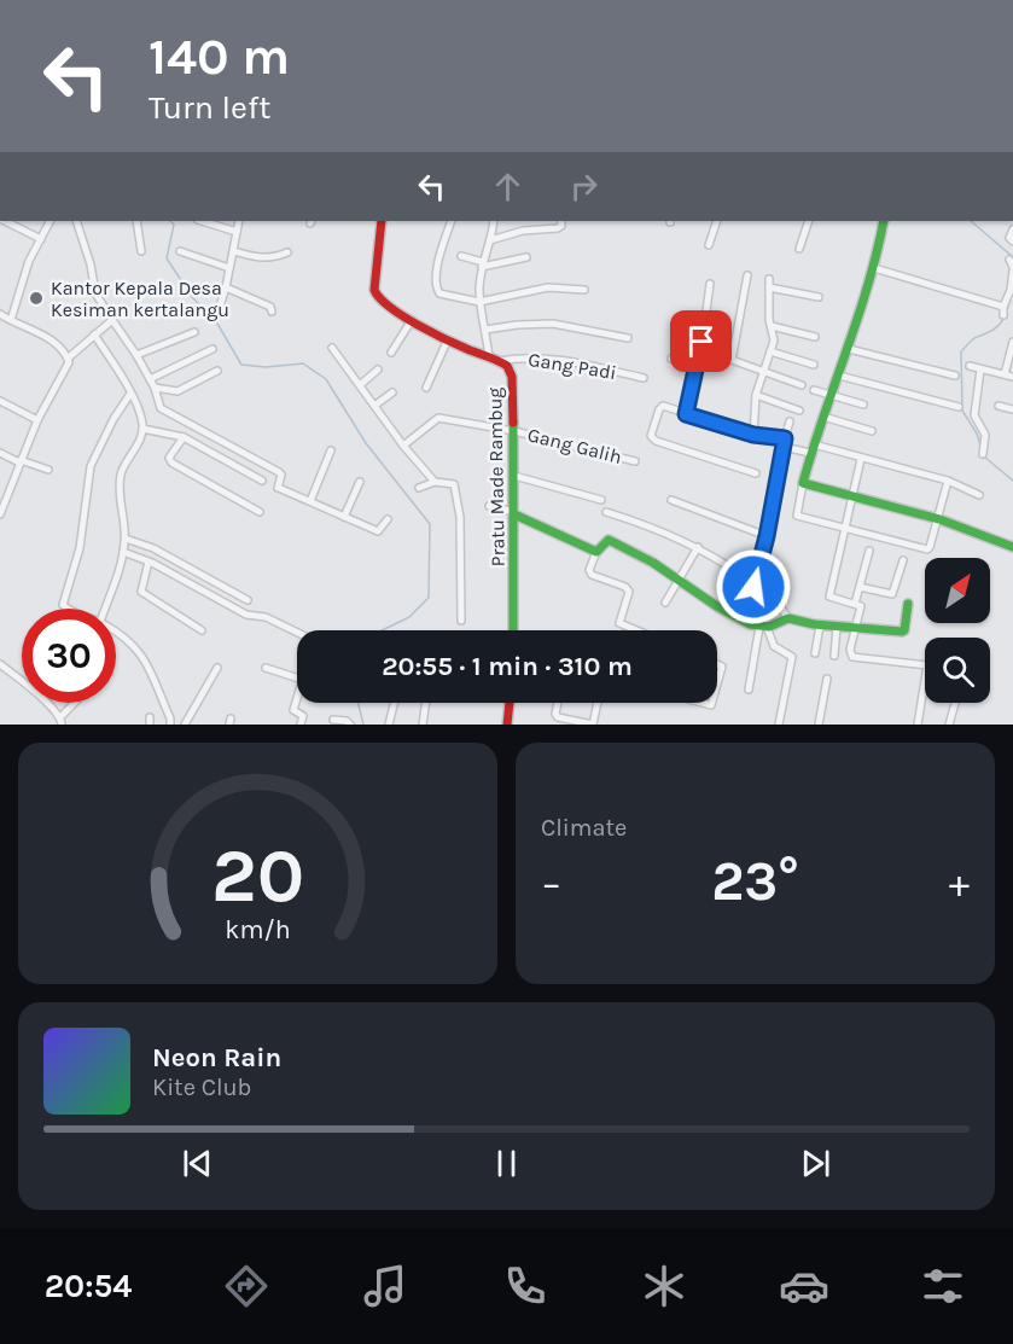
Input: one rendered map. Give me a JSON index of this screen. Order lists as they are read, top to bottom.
{
  "streets": {
    "street": ["Gang Padi", "Gang Galih", "Pratu Made Rambug"]
  },
  "crossings": [
    ["Gang Padi", "Pratu Made Rambug"],
    ["Gang Galih", "Pratu Made Rambug"]
  ],
  "places": ["Kantor Kepala Desa Kesiman kertalangu"],
  "north": "top right",
  "page": {
    "turn": ["140 m", "Turn left"],
    "limit": "30",
    "trip": "20:55 · 1 min · 310 m",
    "tile": "Climate",
    "heat": ["−", "23°", "+"],
    "song": ["Neon Rain", "Kite Club"],
    "tabs": "20:54",
    "gauge": ["20", "km/h"]
  }
}
